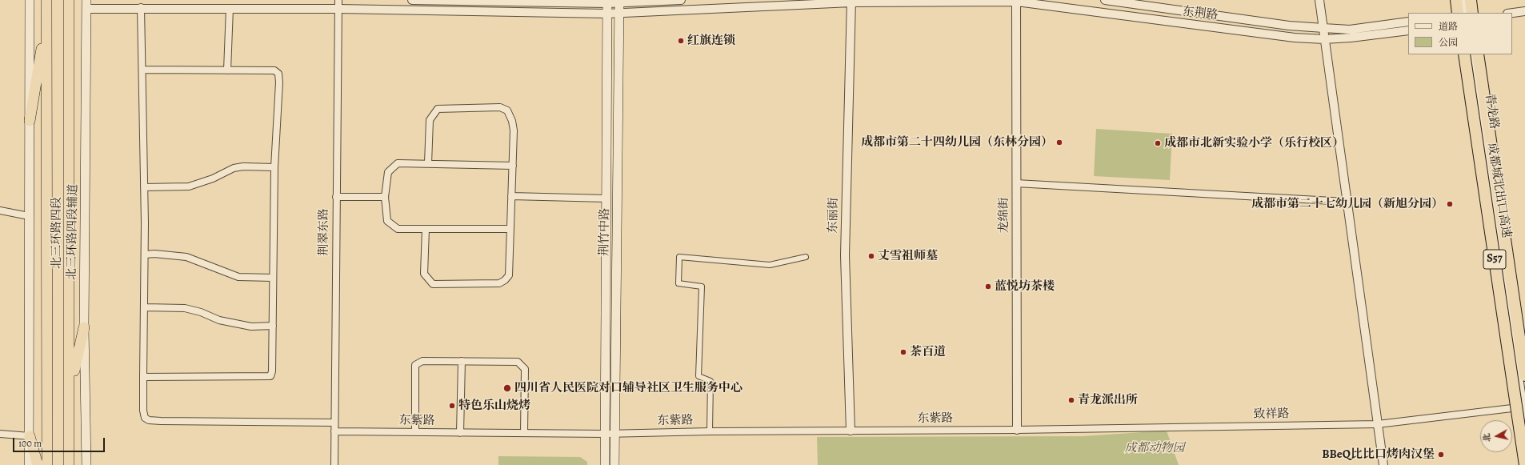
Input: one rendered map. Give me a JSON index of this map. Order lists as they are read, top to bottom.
{
  "streets": {
    "highway": ["成都城北出口高速", "北三环路四段", "S57"],
    "main road": ["北三环路四段辅道", "荆竹中路"],
    "street": [
      "东荆路",
      "青龙路",
      "东丽街",
      "龙绵街",
      "荆翠东路",
      "致祥路",
      "东紫路"
    ]
  },
  "crossings": [
    ["东荆路", "东丽街"],
    ["东荆路", "龙绵街"],
    ["东荆路", "北三环路四段辅道"],
    ["东荆路", "荆翠东路"],
    ["东荆路", "荆竹中路"],
    ["青龙路", "致祥路"],
    ["东丽街", "东紫路"],
    ["龙绵街", "致祥路"],
    ["龙绵街", "东紫路"],
    ["荆翠东路", "东紫路"],
    ["荆竹中路", "东紫路"],
    ["致祥路", "东紫路"]
  ],
  "parks": ["成都动物园"],
  "places": [
    "红旗连锁",
    "成都市第二十四幼儿园（东林分园）",
    "成都市北新实验小学（乐行校区）",
    "成都市第二十七幼儿园（新旭分园）",
    "丈雪祖师墓",
    "蓝悦坊茶楼",
    "茶百道",
    "四川省人民医院对口辅导社区卫生服务中心",
    "青龙派出所",
    "特色乐山烧烤",
    "BBeQ比比口烤肉汉堡"
  ],
  "legend": ["道路", "公园"],
  "scale_bar": "100 m",
  "north": "left"
}
